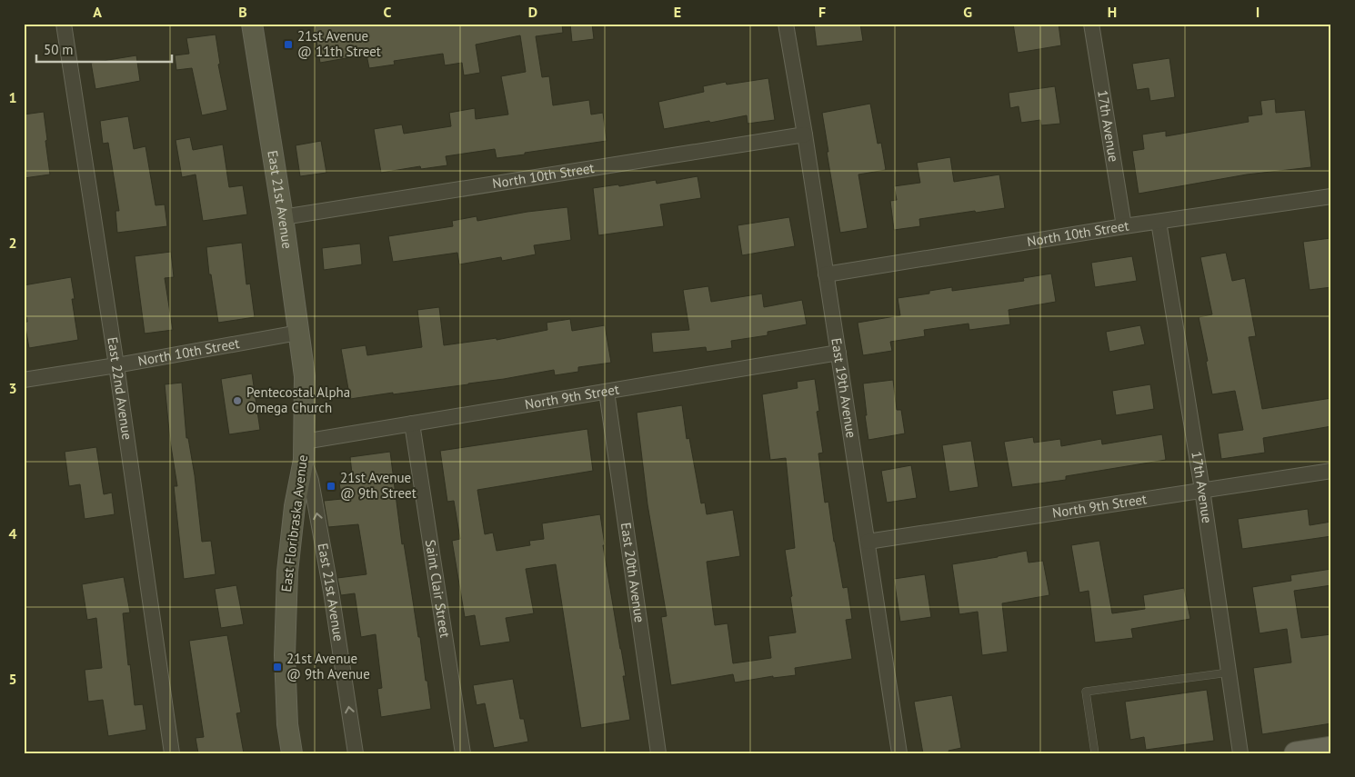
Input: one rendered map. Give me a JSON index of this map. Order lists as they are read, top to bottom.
{
  "streets": {
    "street": [
      "17th Avenue",
      "North 10th Street",
      "East 21st Avenue",
      "East 22nd Avenue",
      "East 19th Avenue",
      "North 9th Street",
      "East Floribraska Avenue",
      "East 20th Avenue",
      "Saint Clair Street"
    ]
  },
  "crossings": [
    ["17th Avenue", "North 10th Street"],
    ["17th Avenue", "North 9th Street"],
    ["North 10th Street", "East 21st Avenue"],
    ["North 10th Street", "East 22nd Avenue"],
    ["North 10th Street", "East 19th Avenue"],
    ["East 21st Avenue", "North 9th Street"],
    ["East 21st Avenue", "East Floribraska Avenue"],
    ["East 19th Avenue", "North 9th Street"],
    ["North 9th Street", "East Floribraska Avenue"],
    ["North 9th Street", "East 20th Avenue"],
    ["North 9th Street", "Saint Clair Street"]
  ],
  "one_way": ["East 21st Avenue"],
  "places": {
    "transit": ["21st Avenue @ 11th Street", "21st Avenue @ 9th Street", "21st Avenue @ 9th Avenue"],
    "other": ["Pentecostal Alpha Omega Church"]
  },
  "scale_bar": "50 m",
  "grid": {
    "columns": [
      "A",
      "B",
      "C",
      "D",
      "E",
      "F",
      "G",
      "H",
      "I"
    ],
    "rows": [
      "1",
      "2",
      "3",
      "4",
      "5"
    ]
  }
}
